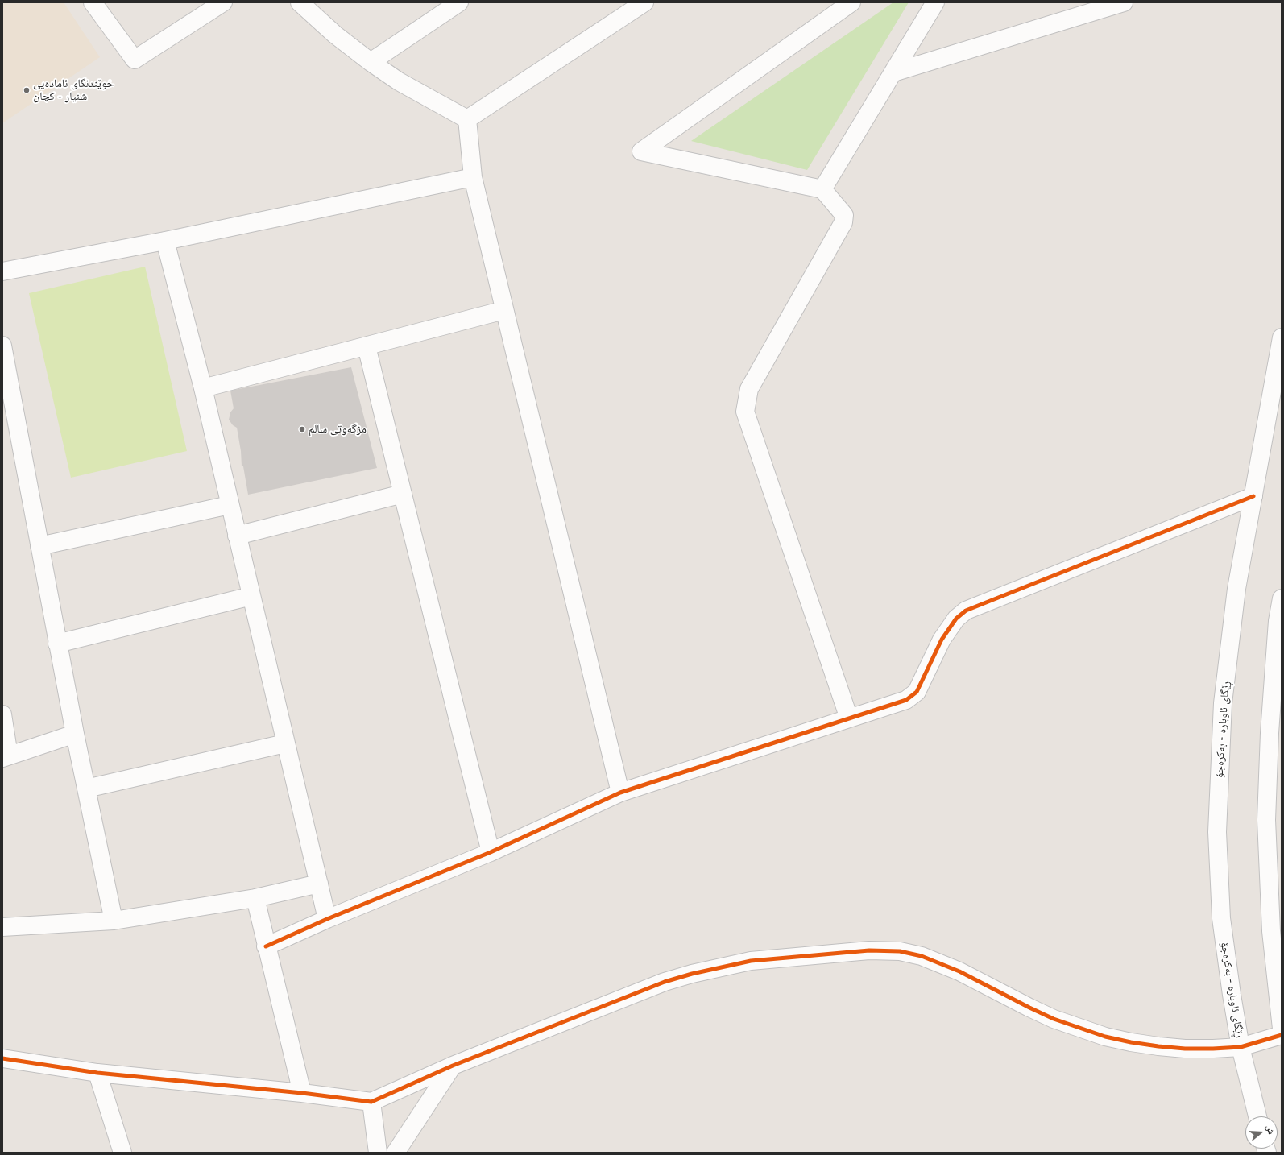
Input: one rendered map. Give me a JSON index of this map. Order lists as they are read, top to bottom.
{
  "streets": {
    "street": ["ڕێگای ئاوبارە - بەکرەجۆ"]
  },
  "places": ["خوێندنگای ئامادەیی شنیار - کچان", "مزگەوتی سالم"],
  "north": "right"
}
